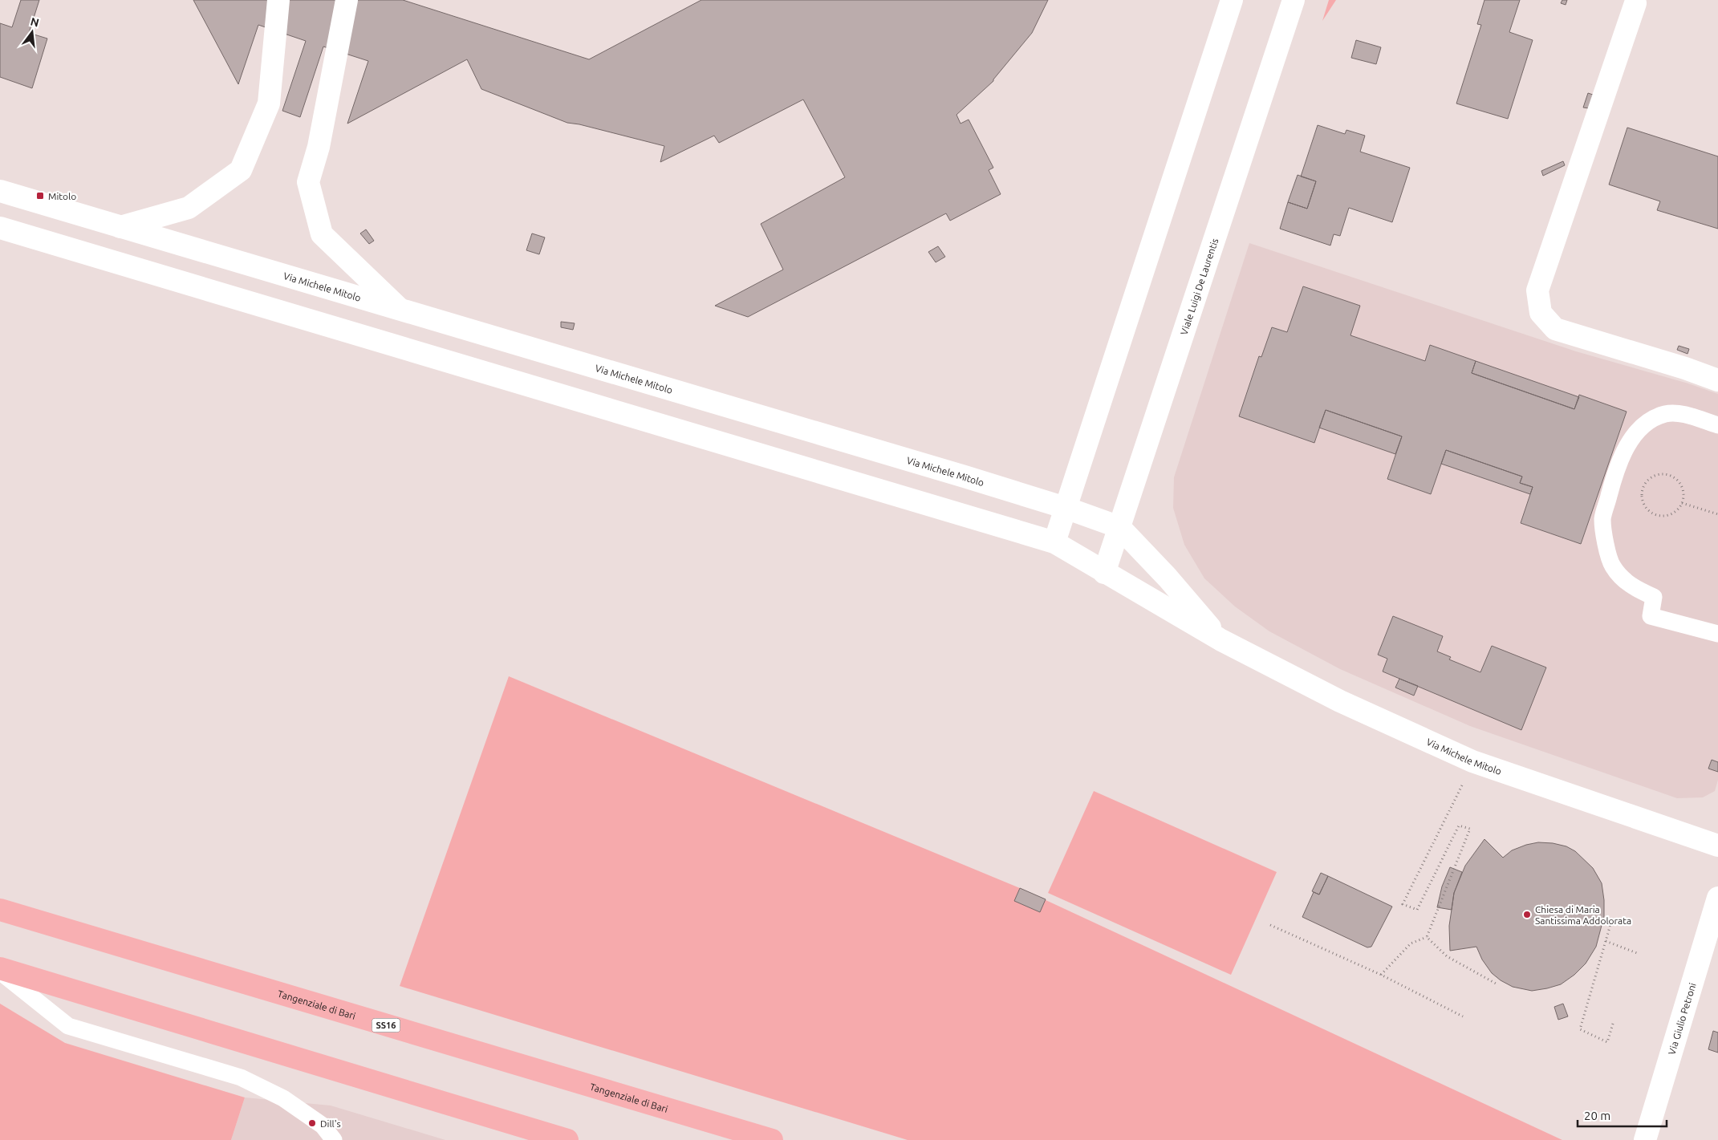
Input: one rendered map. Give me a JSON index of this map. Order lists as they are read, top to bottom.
{
  "streets": {
    "highway": ["Tangenziale di Bari", "SS16"],
    "street": ["Via Michele Mitolo", "Viale Luigi De Laurentis", "Via Giulio Petroni"]
  },
  "crossings": [
    ["Via Michele Mitolo", "Viale Luigi De Laurentis"]
  ],
  "places": {
    "transit": ["Mitolo"],
    "other": ["Chiesa di Maria Santissima Addolorata", "Dill's"]
  },
  "scale_bar": "20 m",
  "north": "top"
}
